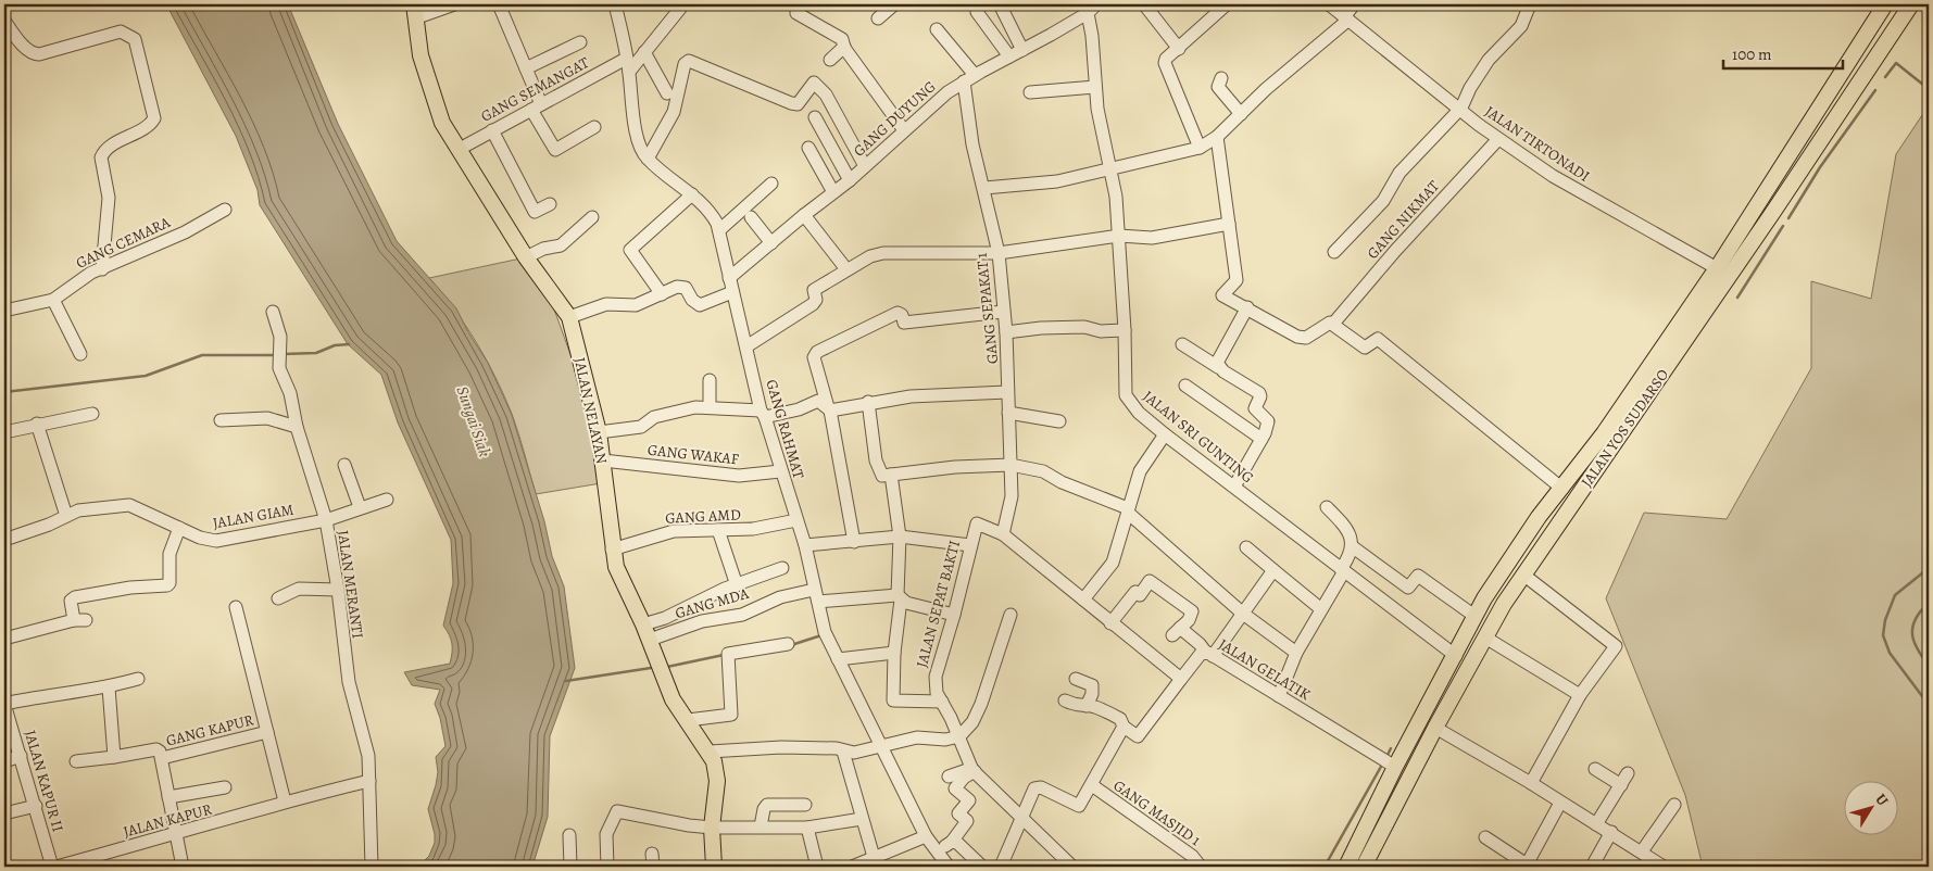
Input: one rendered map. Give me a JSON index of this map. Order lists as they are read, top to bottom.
{
  "streets": {
    "main road": ["JALAN NELAYAN", "JALAN YOS SUDARSO"],
    "street": [
      "GANG SEMANGAT",
      "GANG DUYUNG",
      "JALAN TIRTONADI",
      "GANG NIKMAT",
      "GANG CEMARA",
      "GANG SEPAKAT 1",
      "GANG RAHMAT",
      "JALAN SRI GUNTING",
      "GANG WAKAF",
      "JALAN GIAM",
      "GANG AMD",
      "JALAN MERANTI",
      "GANG MDA",
      "JALAN SEPAT BAKTI",
      "JALAN GELATIK",
      "GANG KAPUR",
      "JALAN KAPUR II",
      "GANG MASJID 1",
      "JALAN KAPUR"
    ]
  },
  "crossings": [
    ["GANG SEMANGAT", "JALAN NELAYAN"],
    ["GANG SEMANGAT", "GANG RAHMAT"],
    ["GANG DUYUNG", "GANG SEPAKAT 1"],
    ["GANG DUYUNG", "GANG RAHMAT"],
    ["GANG DUYUNG", "JALAN SRI GUNTING"],
    ["JALAN TIRTONADI", "GANG NIKMAT"],
    ["JALAN TIRTONADI", "JALAN YOS SUDARSO"],
    ["GANG SEPAKAT 1", "JALAN SEPAT BAKTI"],
    ["JALAN NELAYAN", "GANG WAKAF"],
    ["JALAN NELAYAN", "GANG AMD"],
    ["JALAN NELAYAN", "GANG MDA"],
    ["JALAN YOS SUDARSO", "JALAN SRI GUNTING"],
    ["JALAN YOS SUDARSO", "JALAN GELATIK"],
    ["GANG RAHMAT", "GANG WAKAF"],
    ["GANG RAHMAT", "GANG AMD"],
    ["GANG RAHMAT", "GANG MDA"],
    ["JALAN GIAM", "JALAN MERANTI"],
    ["JALAN MERANTI", "JALAN KAPUR"],
    ["GANG KAPUR", "JALAN KAPUR"]
  ],
  "water": ["Sungai Siak"],
  "scale_bar": "100 m",
  "north": "top right"
}
